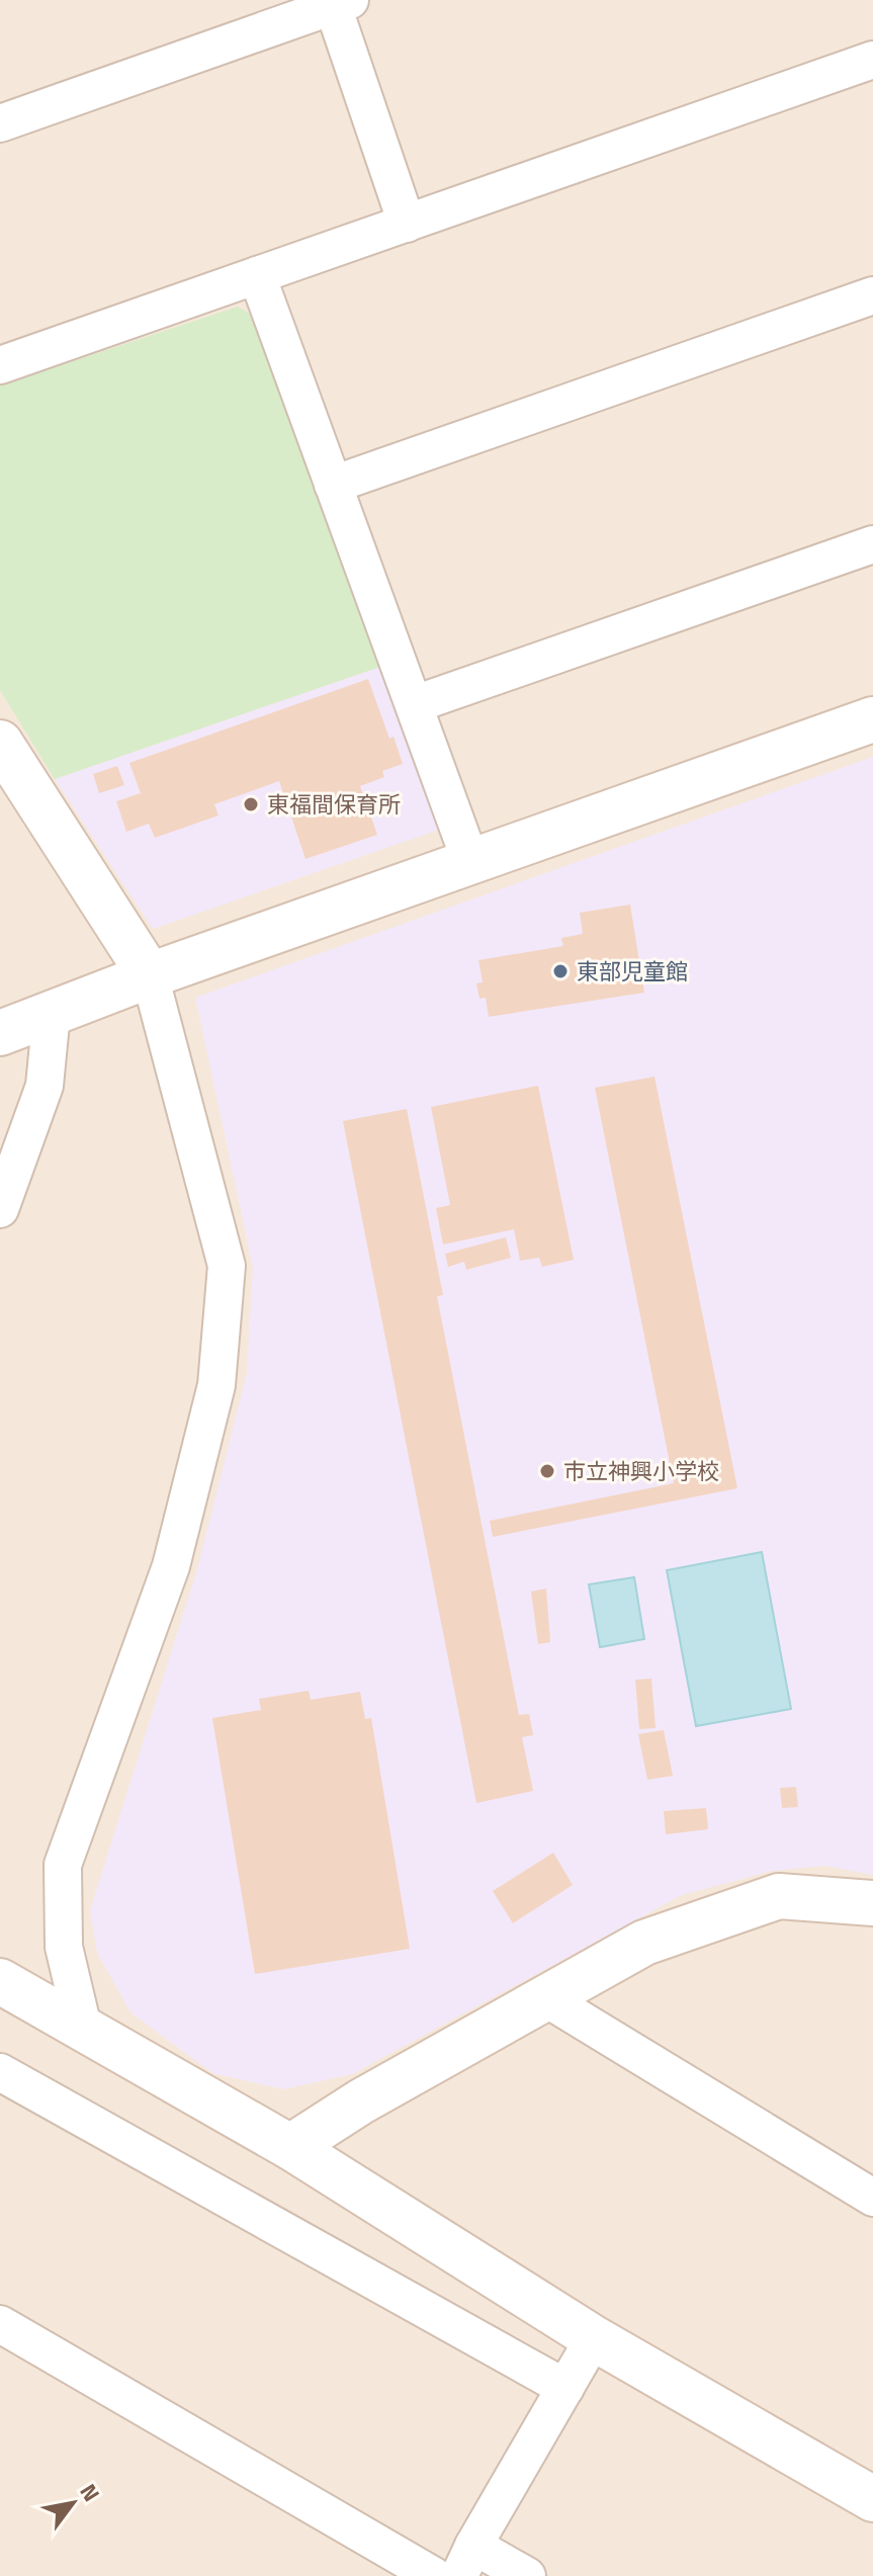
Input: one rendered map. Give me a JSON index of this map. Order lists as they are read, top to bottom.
{
  "places": ["東福間保育所", "東部児童館", "市立神興小学校"],
  "north": "top right"
}
